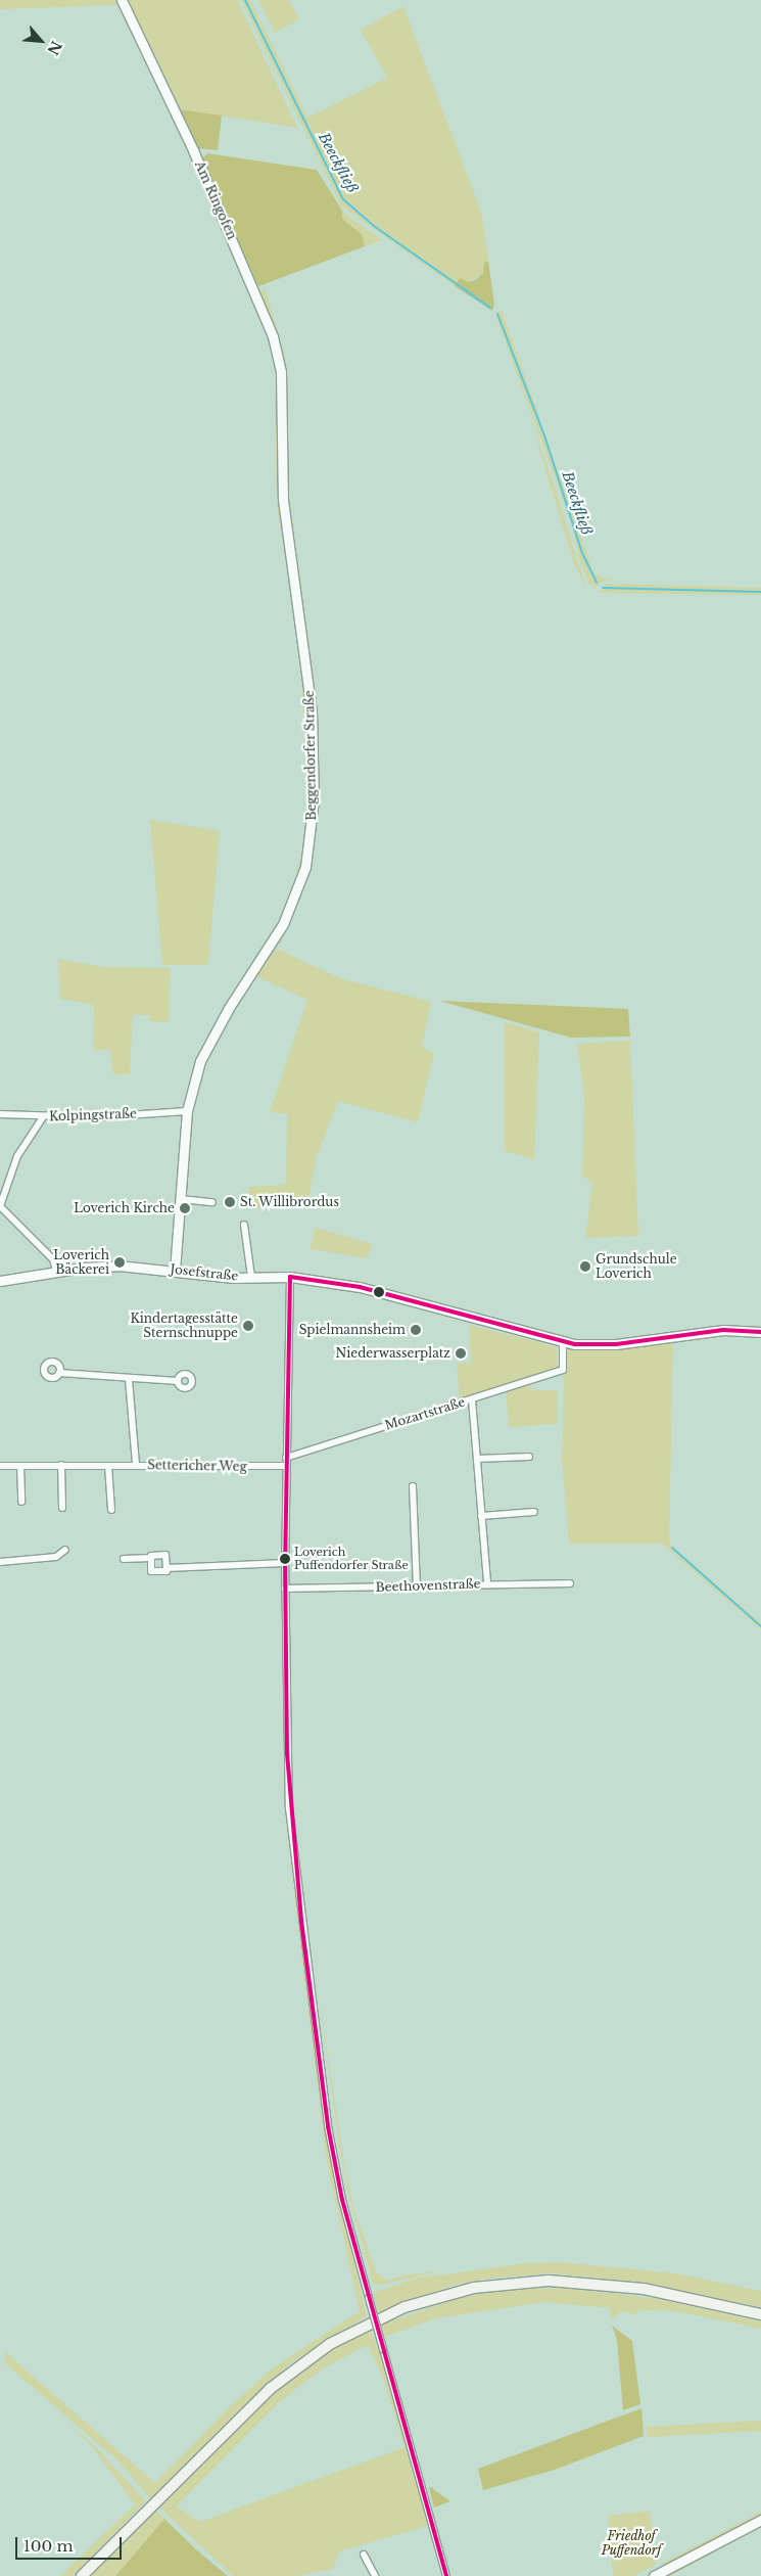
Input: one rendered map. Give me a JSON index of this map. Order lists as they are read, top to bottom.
{
  "streets": {
    "street": [
      "Am Ringofen",
      "Beggendorfer Straße",
      "Kolpingstraße",
      "Josefstraße",
      "Mozartstraße",
      "Settericher Weg",
      "Beethovenstraße"
    ]
  },
  "crossings": [
    ["Am Ringofen", "Beggendorfer Straße"],
    ["Beggendorfer Straße", "Kolpingstraße"],
    ["Beggendorfer Straße", "Josefstraße"],
    ["Josefstraße", "Mozartstraße"]
  ],
  "water": ["Beeckfließ"],
  "parks": ["Friedhof Puffendorf"],
  "places": [
    "St. Willibrordus",
    "Loverich Kirche",
    "Loverich Bäckerei",
    "Grundschule Loverich",
    "Kindertagesstätte Sternschnuppe",
    "Spielmannsheim",
    "Niederwasserplatz",
    "Loverich Puffendorfer Straße"
  ],
  "scale_bar": "100 m",
  "north": "bottom right"
}
